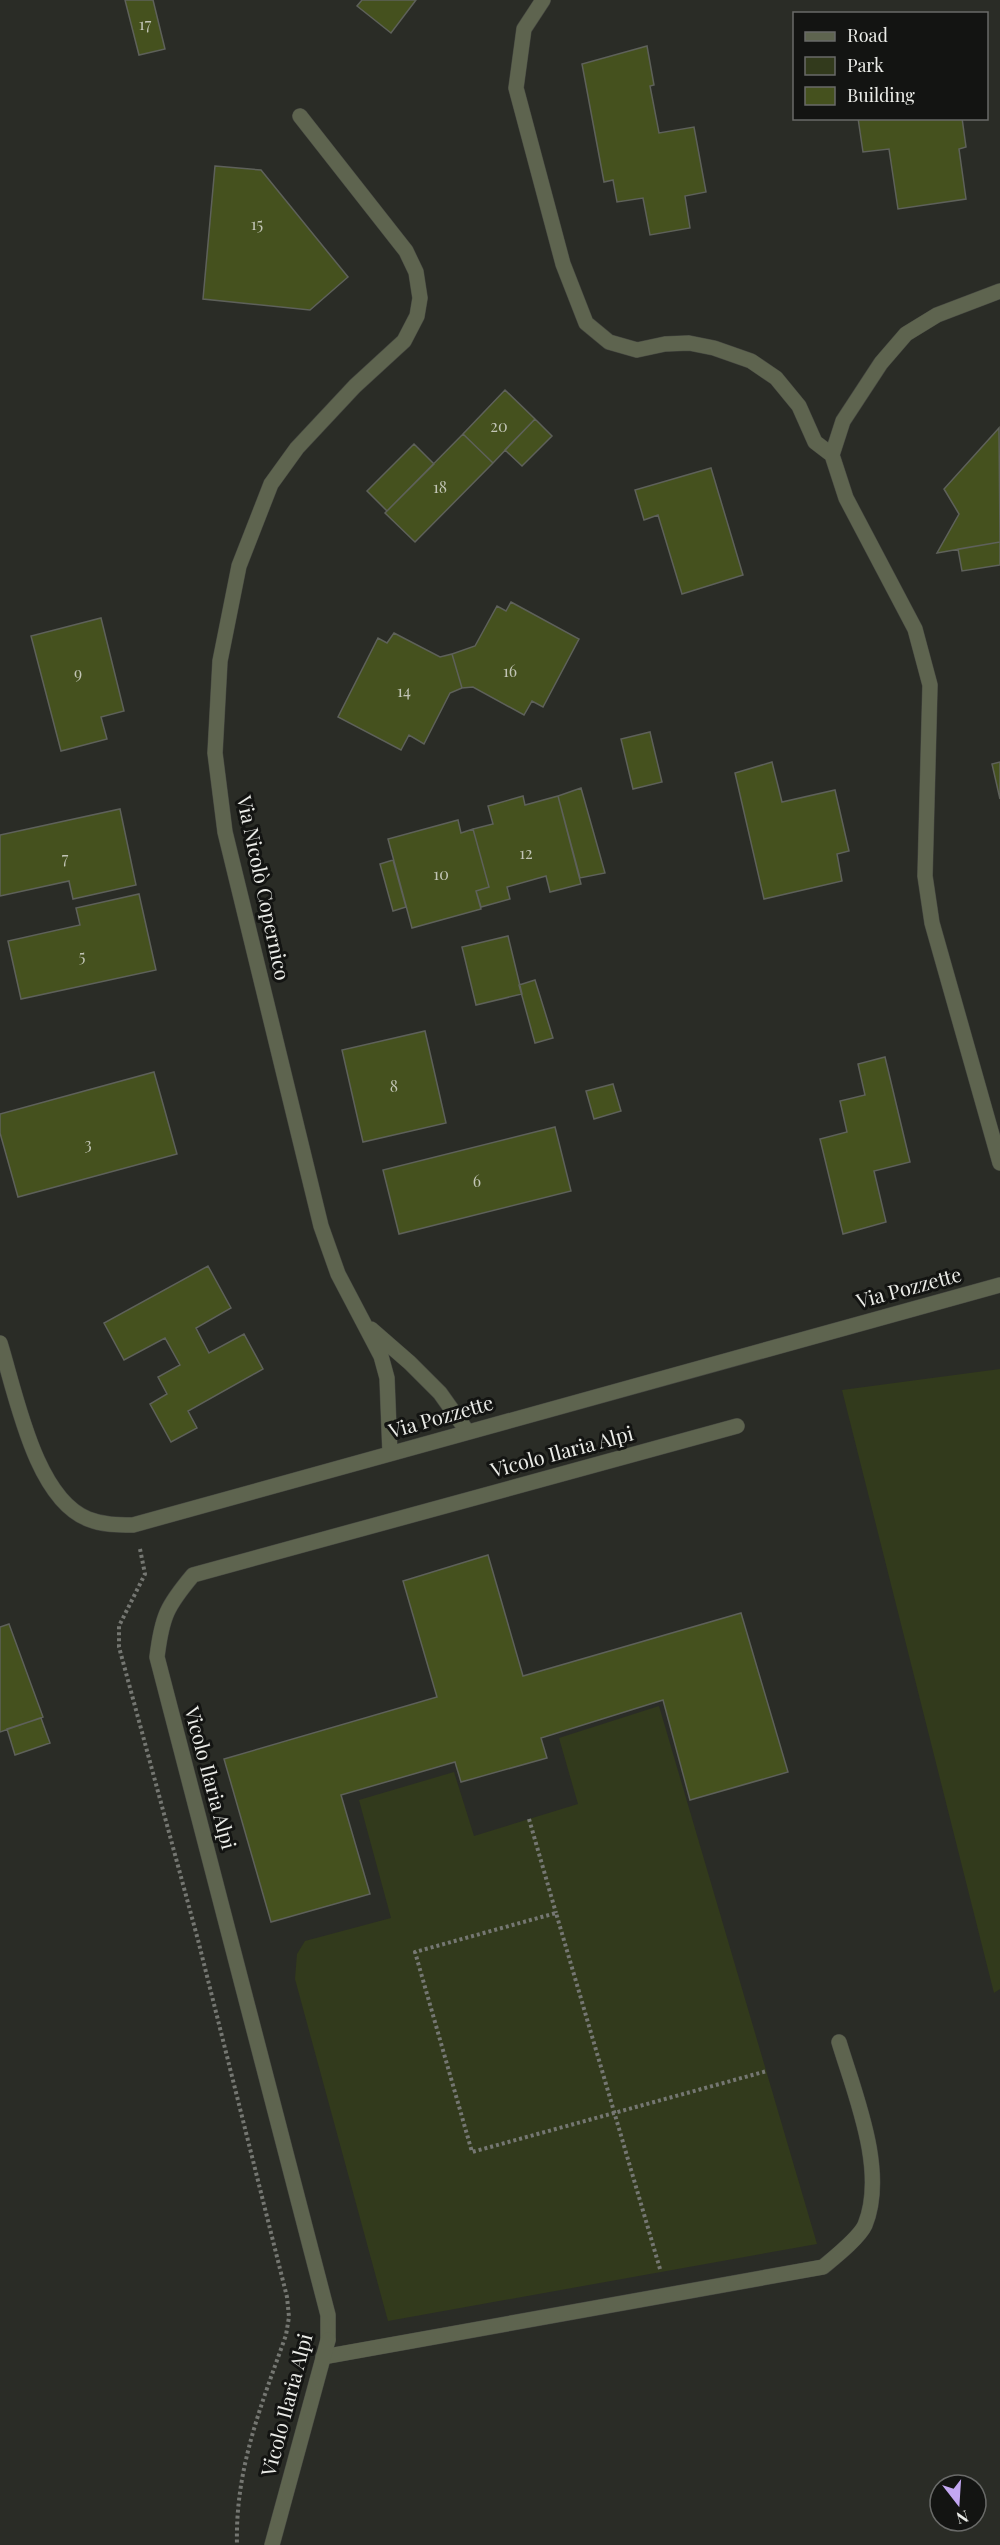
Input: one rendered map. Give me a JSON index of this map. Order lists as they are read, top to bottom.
{
  "streets": {
    "street": ["Via Nicolò Copernico", "Via Pozzette", "Vicolo Ilaria Alpi"]
  },
  "crossings": [
    ["Via Nicolò Copernico", "Via Pozzette"]
  ],
  "house_numbers": [
    "17",
    "15",
    "20",
    "18",
    "16",
    "9",
    "14",
    "12",
    "7",
    "10",
    "5",
    "8",
    "3",
    "6"
  ],
  "legend": ["Road", "Park", "Building"],
  "north": "bottom"
}
